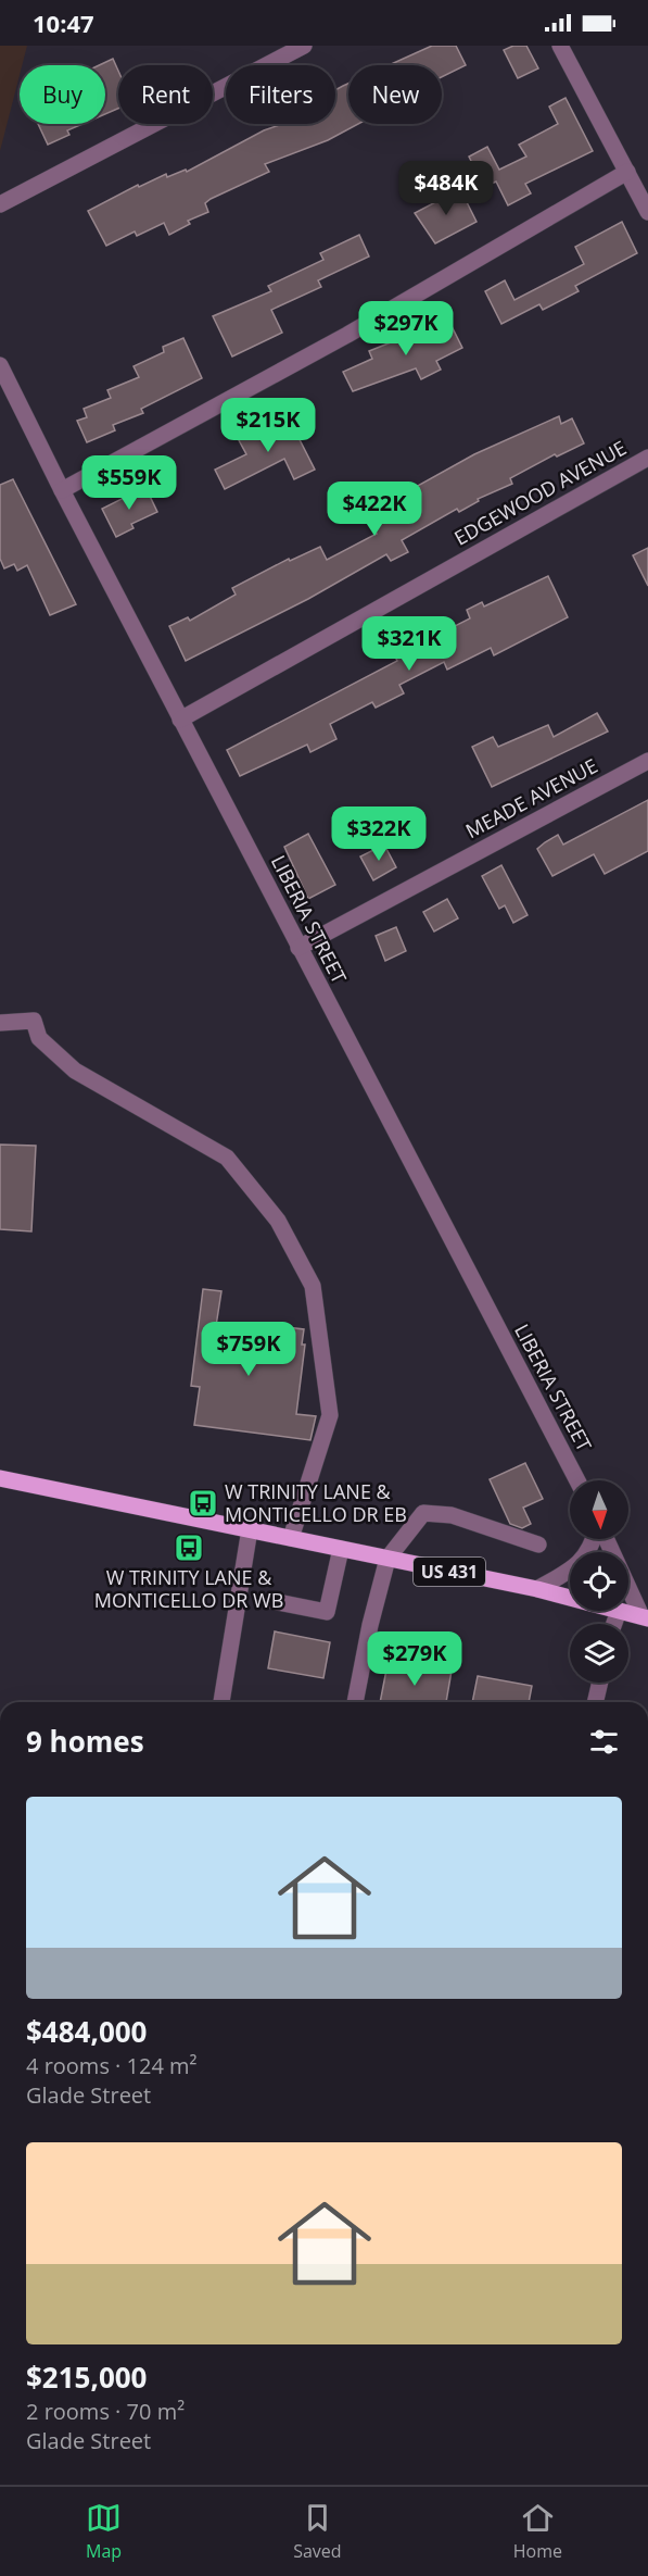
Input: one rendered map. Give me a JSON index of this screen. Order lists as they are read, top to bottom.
{
  "streets": {
    "main road": ["US 431"],
    "street": ["EDGEWOOD AVENUE", "MEADE AVENUE", "LIBERIA STREET"]
  },
  "crossings": [
    ["EDGEWOOD AVENUE", "LIBERIA STREET"],
    ["MEADE AVENUE", "LIBERIA STREET"]
  ],
  "places": {
    "bus stop": ["W TRINITY LANE & MONTICELLO DR EB", "W TRINITY LANE & MONTICELLO DR WB"]
  },
  "north": "bottom",
  "page": {
    "status": "10:47",
    "chip": [
      "Buy",
      "Rent",
      "Filters",
      "New"
    ],
    "price": [
      "$484K",
      "$297K",
      "$215K",
      "$559K",
      "$422K",
      "$321K",
      "$322K",
      "$759K",
      "$279K"
    ],
    "heading": "9 homes",
    "list": [
      {
        "name": "$484,000",
        "note": "4 rooms · 124 m² · Glade Street"
      },
      {
        "name": "$215,000",
        "note": "2 rooms · 70 m² · Glade Street"
      }
    ],
    "tabs": ["Map", "Saved", "Home"]
  }
}
